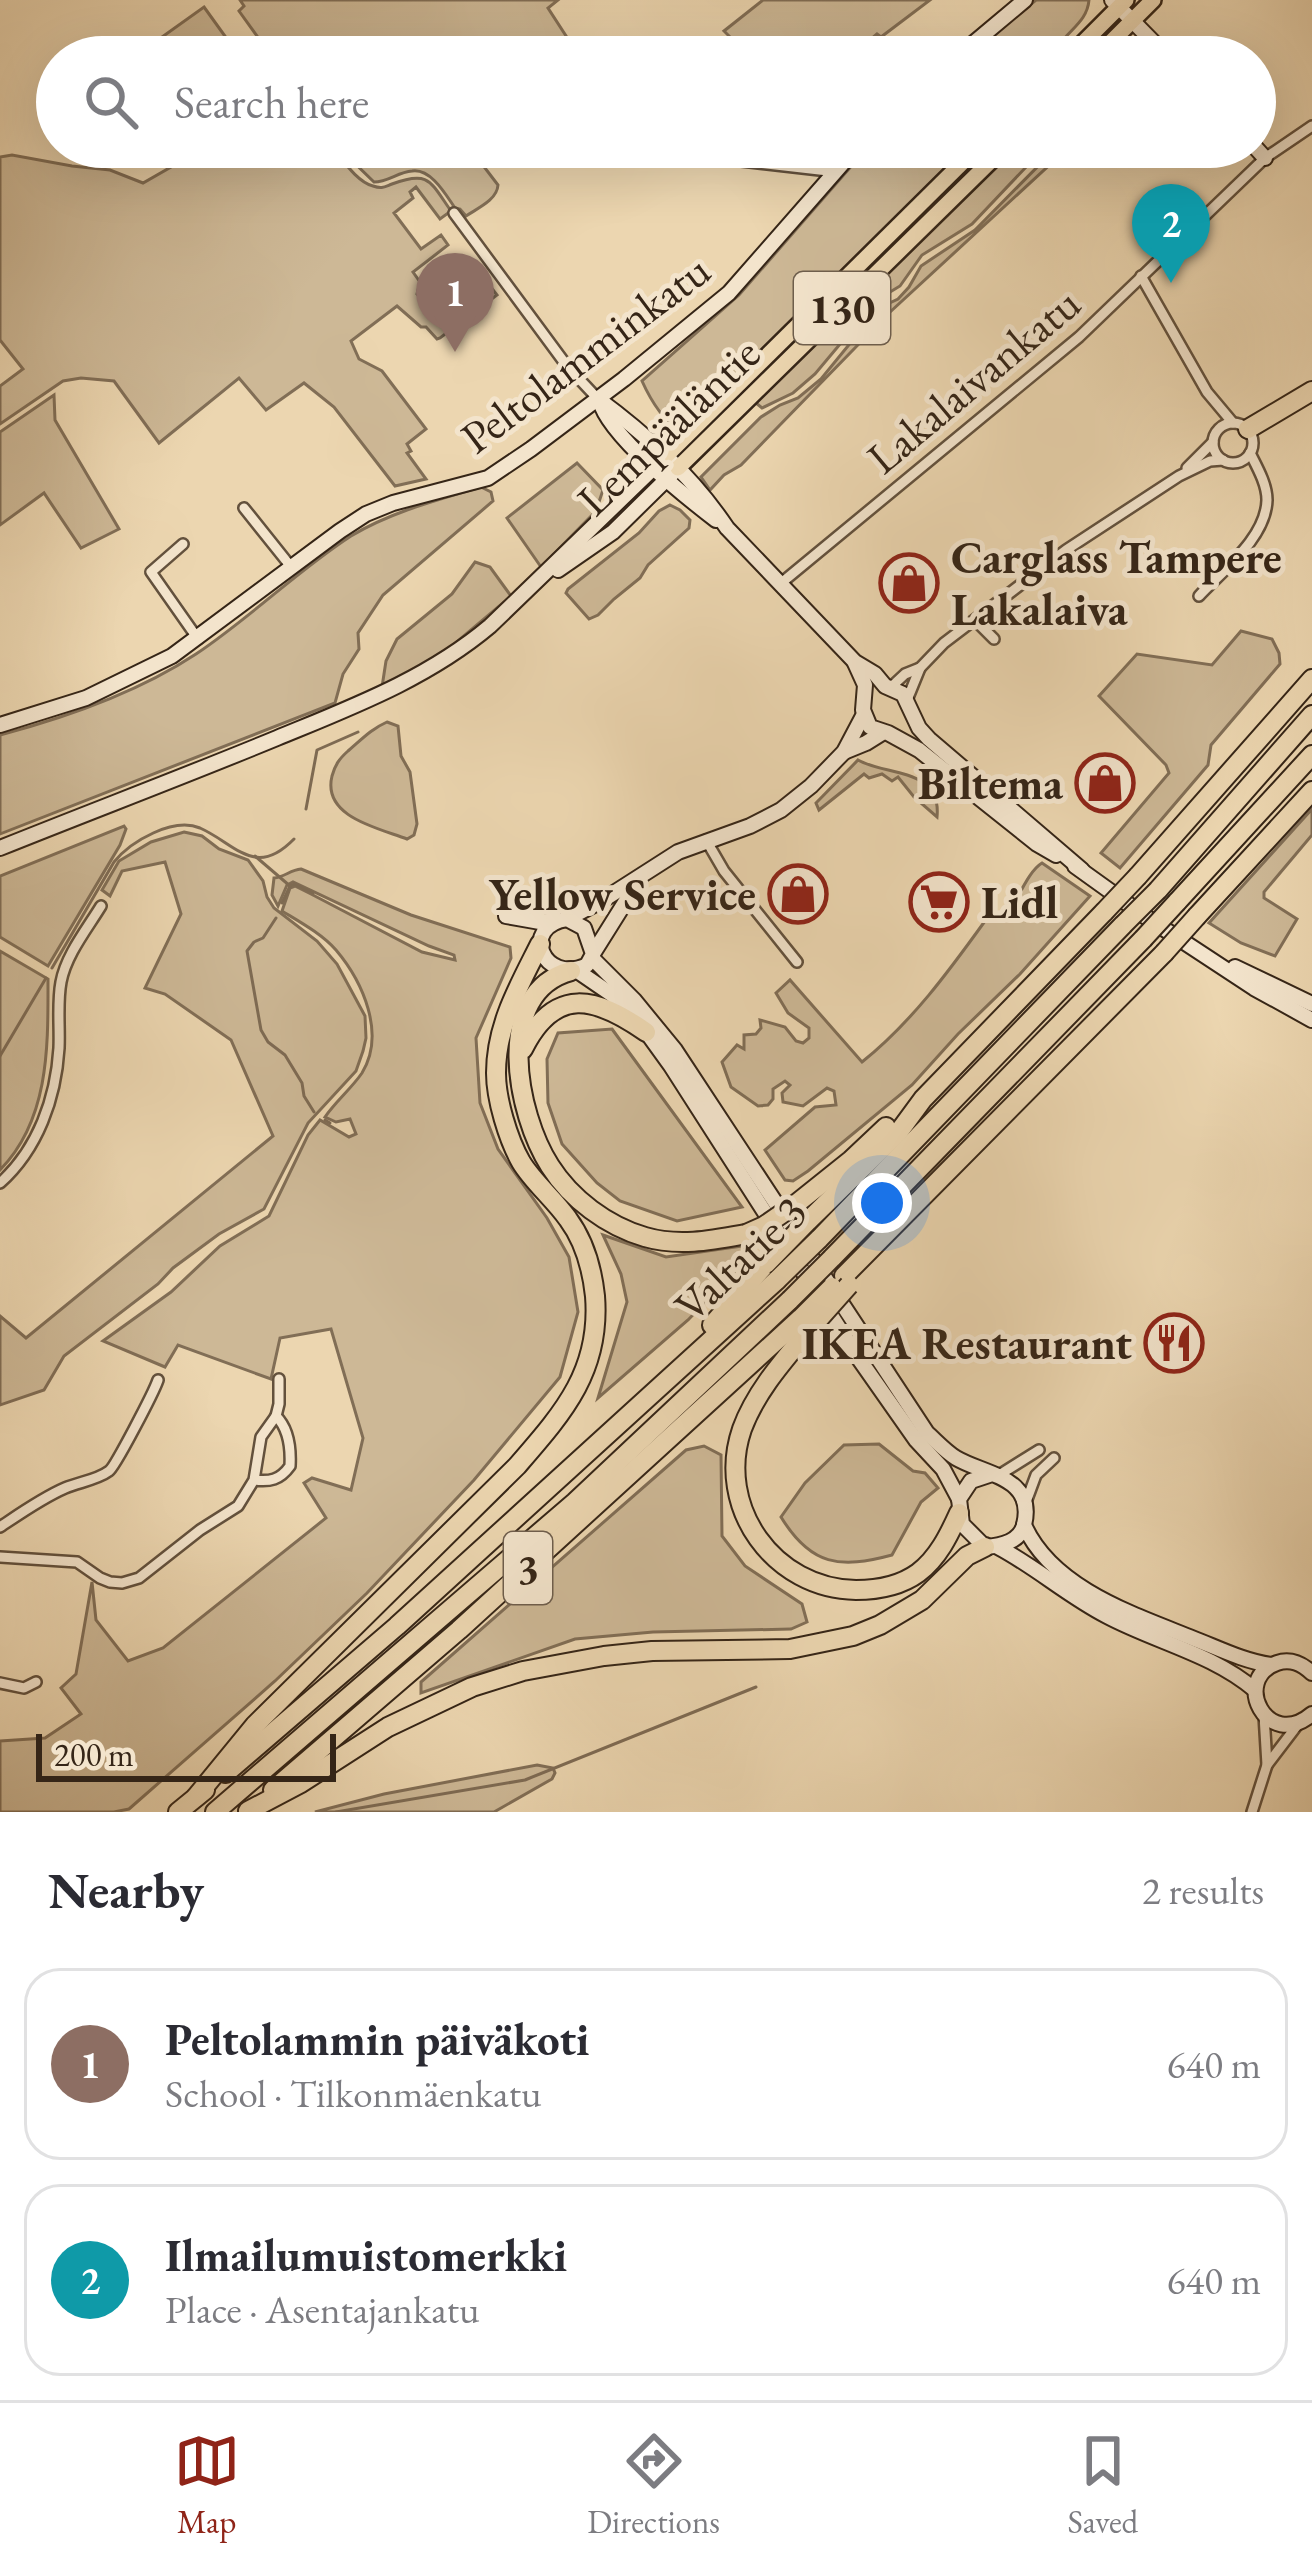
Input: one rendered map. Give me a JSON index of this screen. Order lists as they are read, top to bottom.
{
  "streets": {
    "highway": ["Valtatie 3", "3"],
    "main road": ["130", "Peltolamminkatu", "Lempääläntie"],
    "street": ["Lakalaivankatu"]
  },
  "crossings": [
    ["Valtatie 3", "3"]
  ],
  "places": {
    "shop": ["Carglass Tampere Lakalaiva", "Biltema", "Yellow Service"],
    "supermarket": ["Lidl"],
    "restaurant": ["IKEA Restaurant"]
  },
  "scale_bar": "200 m",
  "page": {
    "search": "Search here",
    "pins": ["2", "1"],
    "scale": "200 m",
    "heading": ["Nearby", "2 results"],
    "list": [
      {
        "mark": "1",
        "name": "Peltolammin päiväkoti",
        "note": "School · Tilkonmäenkatu",
        "value": "640 m"
      },
      {
        "mark": "2",
        "name": "Ilmailumuistomerkki",
        "note": "Place · Asentajankatu",
        "value": "640 m"
      }
    ],
    "nav": ["Map", "Directions", "Saved"]
  }
}
